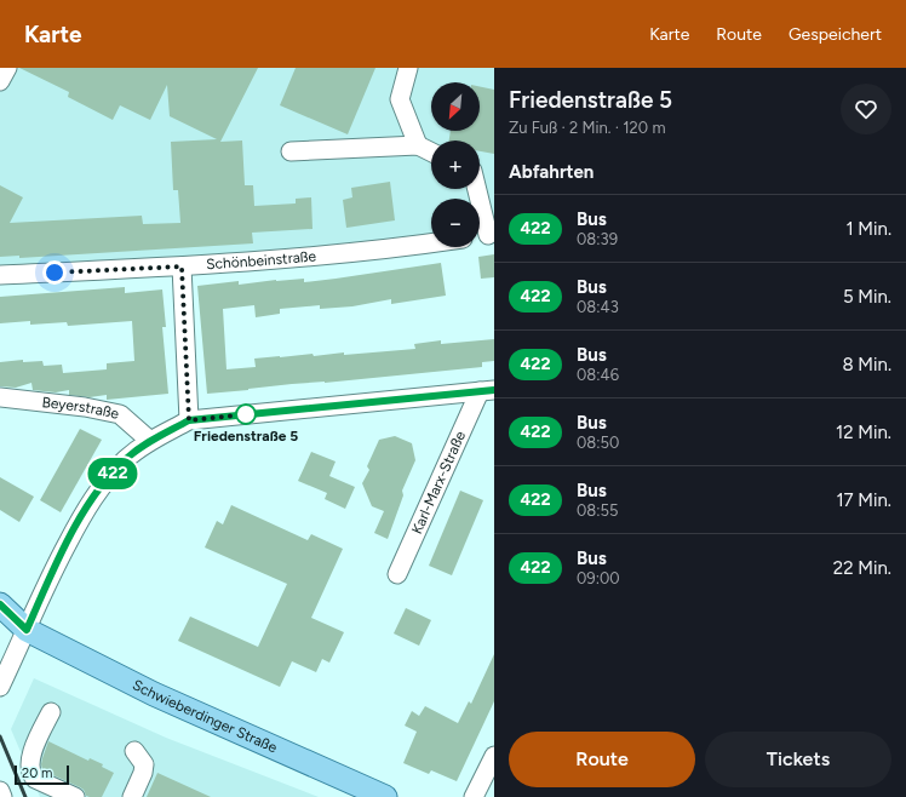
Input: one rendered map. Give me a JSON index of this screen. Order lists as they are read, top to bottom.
{
  "streets": {
    "main road": ["Schwieberdinger Straße"],
    "street": ["Schönbeinstraße", "Beyerstraße", "Karl-Marx-Straße"]
  },
  "places": ["Friedenstraße 5"],
  "lines": ["bus line 422"],
  "scale_bar": "20 m",
  "north": "bottom left",
  "page": {
    "header": "Karte",
    "nav": ["Karte", "Route", "Gespeichert"],
    "on_map": "422",
    "heading": [
      ["Friedenstraße 5", "Zu Fuß · 2 Min. · 120 m"],
      "Abfahrten"
    ],
    "map_buttons": ["+", "−"],
    "list": [
      {
        "mark": "422",
        "name": "Bus",
        "note": "08:39",
        "value": "1 Min."
      },
      {
        "mark": "422",
        "name": "Bus",
        "note": "08:43",
        "value": "5 Min."
      },
      {
        "mark": "422",
        "name": "Bus",
        "note": "08:46",
        "value": "8 Min."
      },
      {
        "mark": "422",
        "name": "Bus",
        "note": "08:50",
        "value": "12 Min."
      },
      {
        "mark": "422",
        "name": "Bus",
        "note": "08:55",
        "value": "17 Min."
      },
      {
        "mark": "422",
        "name": "Bus",
        "note": "09:00",
        "value": "22 Min."
      }
    ],
    "buttons": ["Route", "Tickets"],
    "scale": "20 m"
  }
}
